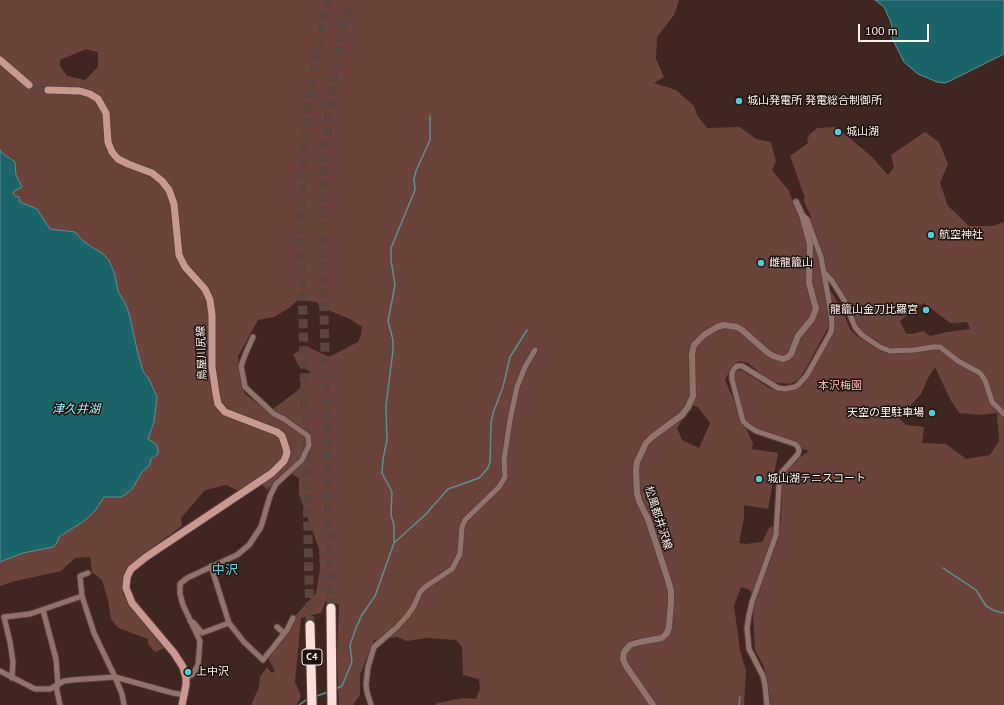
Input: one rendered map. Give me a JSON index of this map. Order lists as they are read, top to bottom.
{
  "streets": {
    "highway": ["C4"],
    "main road": ["鳥屋川尻線"],
    "street": ["松風都井沢線"]
  },
  "districts": ["中沢"],
  "water": ["津久井湖"],
  "parks": ["本沢梅園"],
  "places": [
    "城山発電所 発電総合制御所",
    "城山湖",
    "航空神社",
    "雌龍籠山",
    "龍籠山金刀比羅宮",
    "天空の里駐車場",
    "城山湖テニスコート",
    "上中沢"
  ],
  "scale_bar": "100 m"
}
